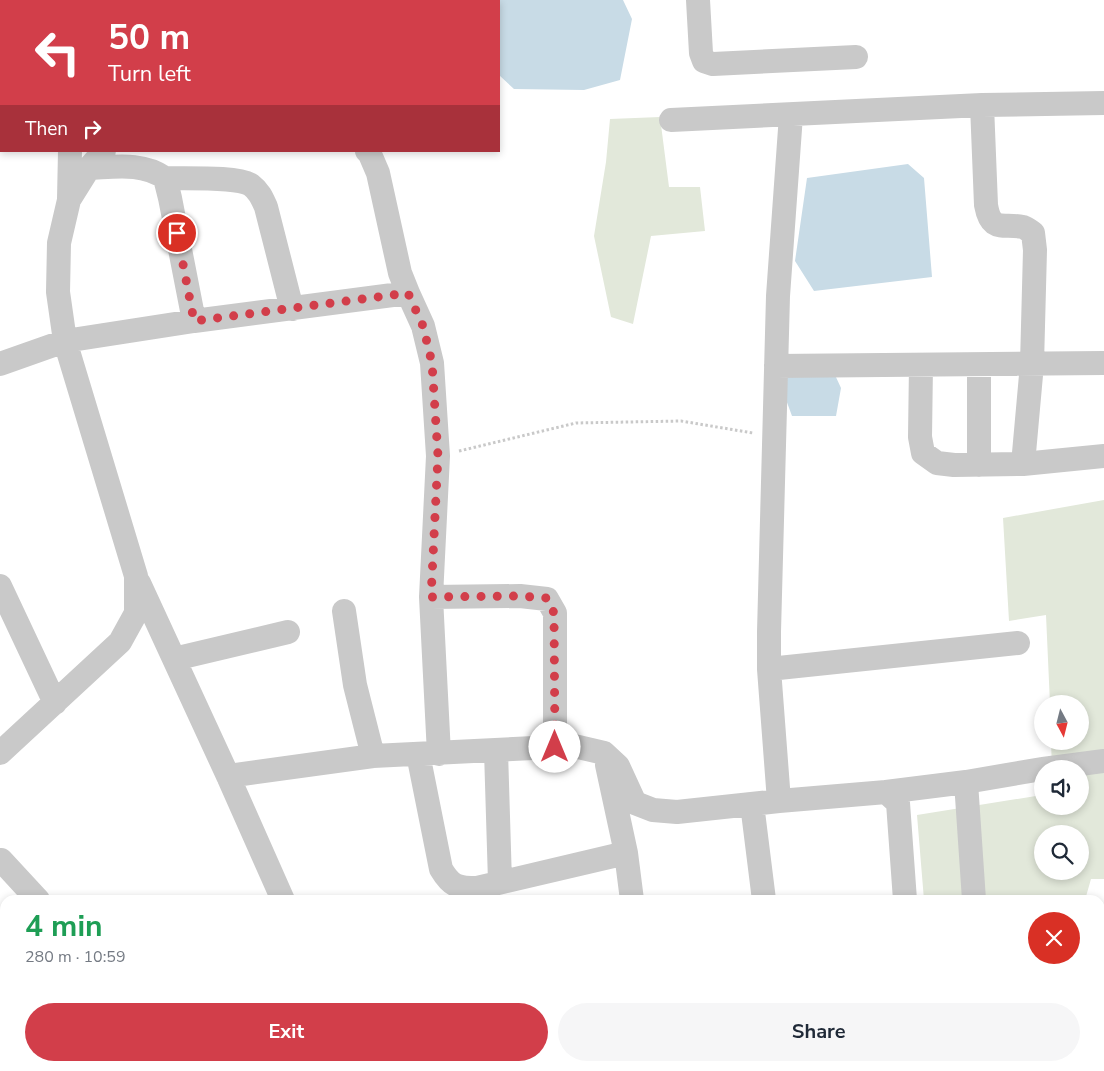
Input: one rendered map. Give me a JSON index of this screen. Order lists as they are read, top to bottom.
{
  "north": "bottom",
  "page": {
    "turn": ["50 m", "Turn left"],
    "then": "Then",
    "heading": ["4 min", "280 m · 10:59"],
    "buttons": ["Exit", "Share"]
  }
}
